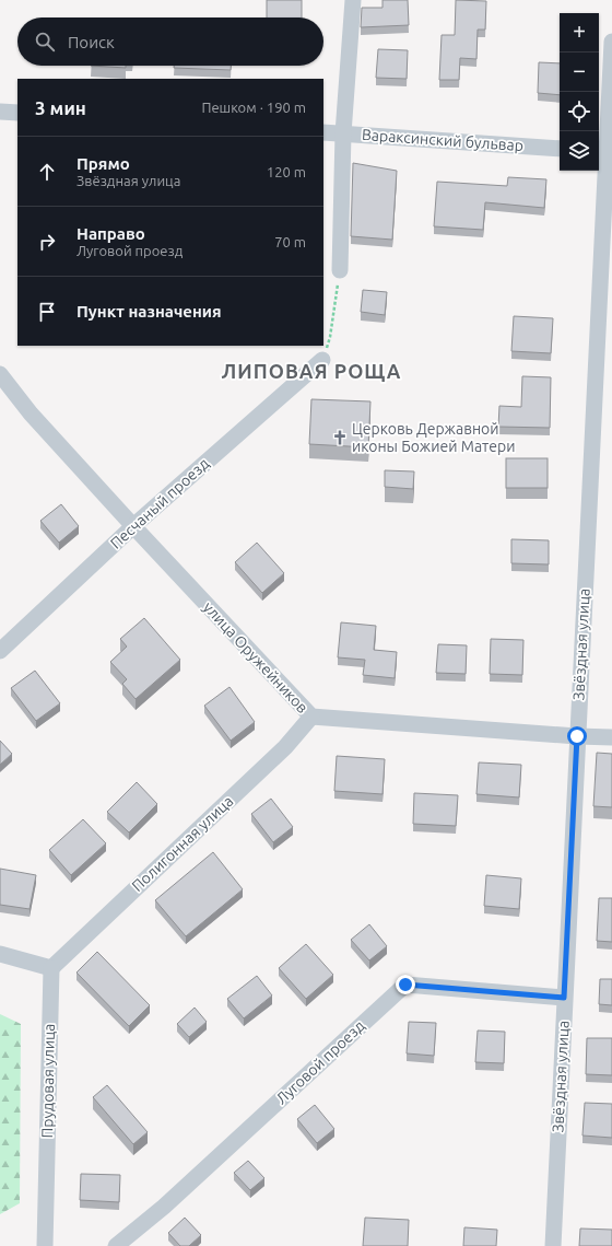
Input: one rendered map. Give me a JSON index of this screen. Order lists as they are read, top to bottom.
{
  "streets": {
    "street": [
      "Вараксинский бульвар",
      "Песчаный проезд",
      "Звёздная улица",
      "улица Оружейников",
      "Полигонная улица",
      "Луговой проезд",
      "Прудовая улица"
    ]
  },
  "crossings": [
    ["Песчаный проезд", "улица Оружейников"],
    ["Звёздная улица", "улица Оружейников"],
    ["Звёздная улица", "Луговой проезд"],
    ["улица Оружейников", "Полигонная улица"],
    ["Полигонная улица", "Прудовая улица"]
  ],
  "districts": ["ЛИПОВАЯ РОЩА"],
  "places": {
    "church": ["Церковь Державной иконы Божией Матери"]
  },
  "page": {
    "map_buttons": ["+", "−"],
    "search": "Поиск",
    "heading": ["3 мин", "Пешком · 190 m"],
    "list": [
      ["Прямо", "Звёздная улица", "120 m"],
      ["Направо", "Луговой проезд", "70 m"],
      "Пункт назначения"
    ]
  }
}
